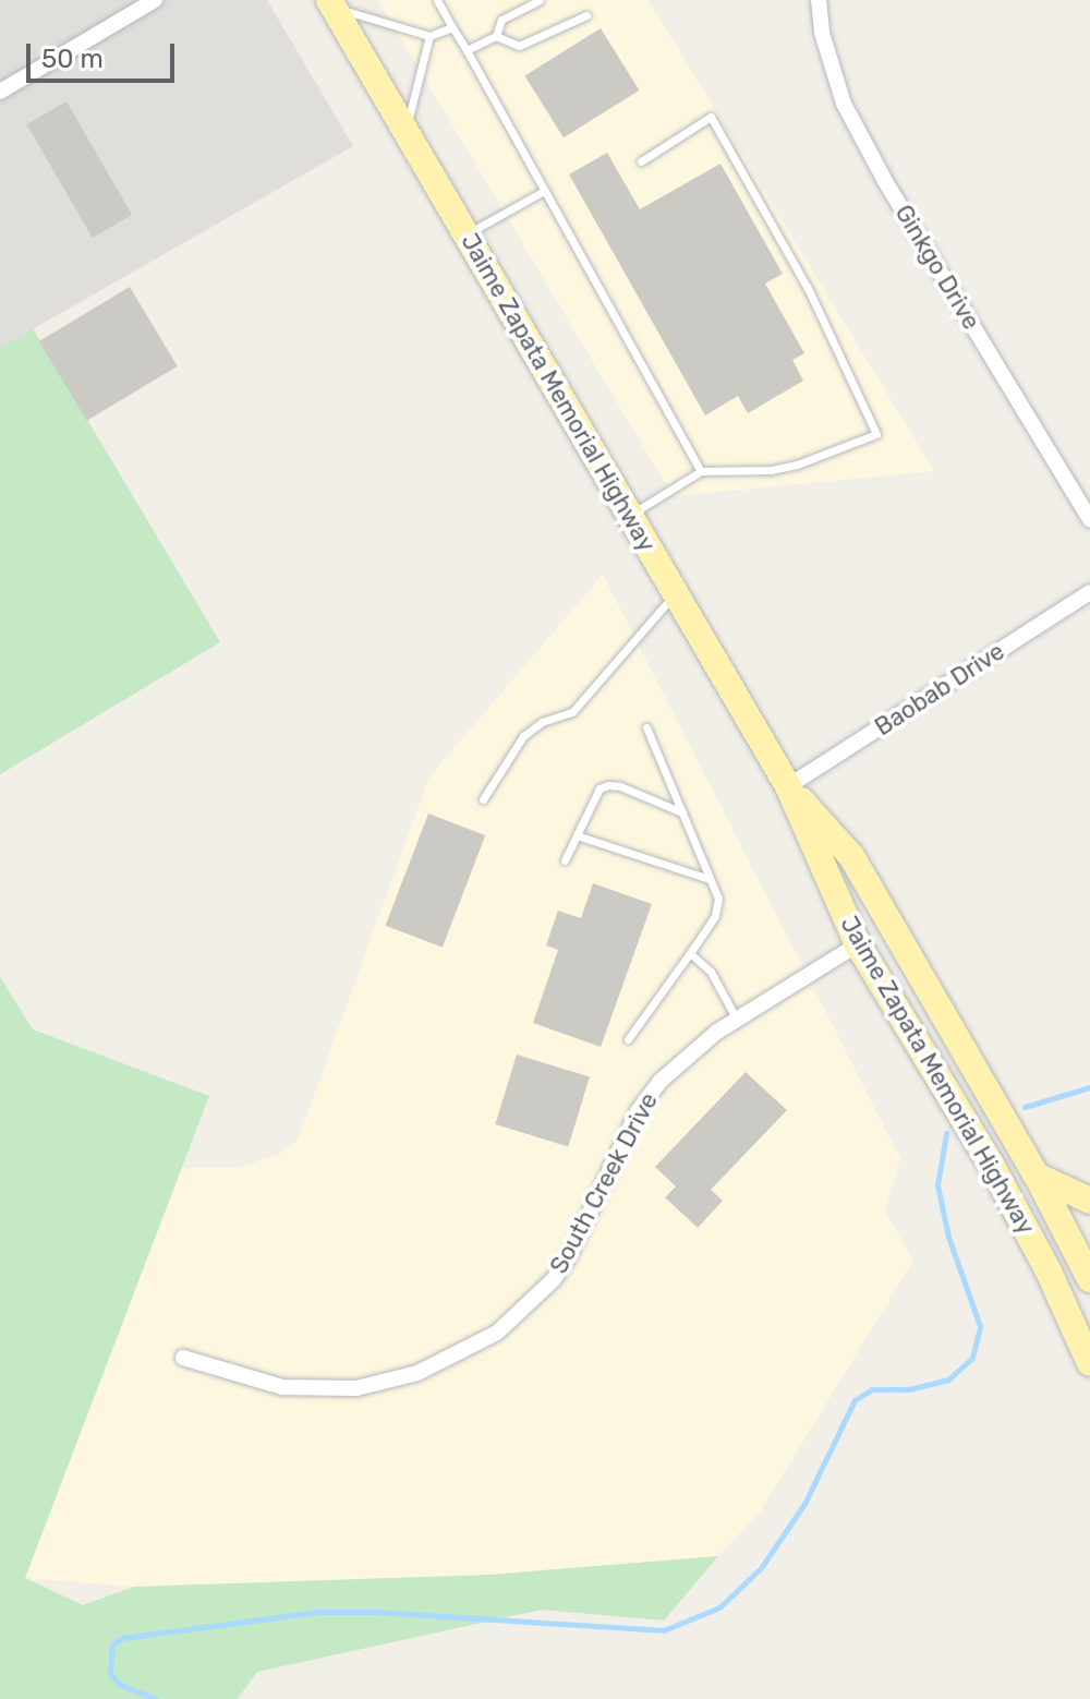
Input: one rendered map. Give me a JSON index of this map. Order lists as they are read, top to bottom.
{
  "streets": {
    "main road": ["Jaime Zapata Memorial Highway"],
    "street": ["Ginkgo Drive", "Baobab Drive", "South Creek Drive"]
  },
  "crossings": [
    ["Jaime Zapata Memorial Highway", "Baobab Drive"],
    ["Jaime Zapata Memorial Highway", "South Creek Drive"]
  ],
  "scale_bar": "50 m"
}
